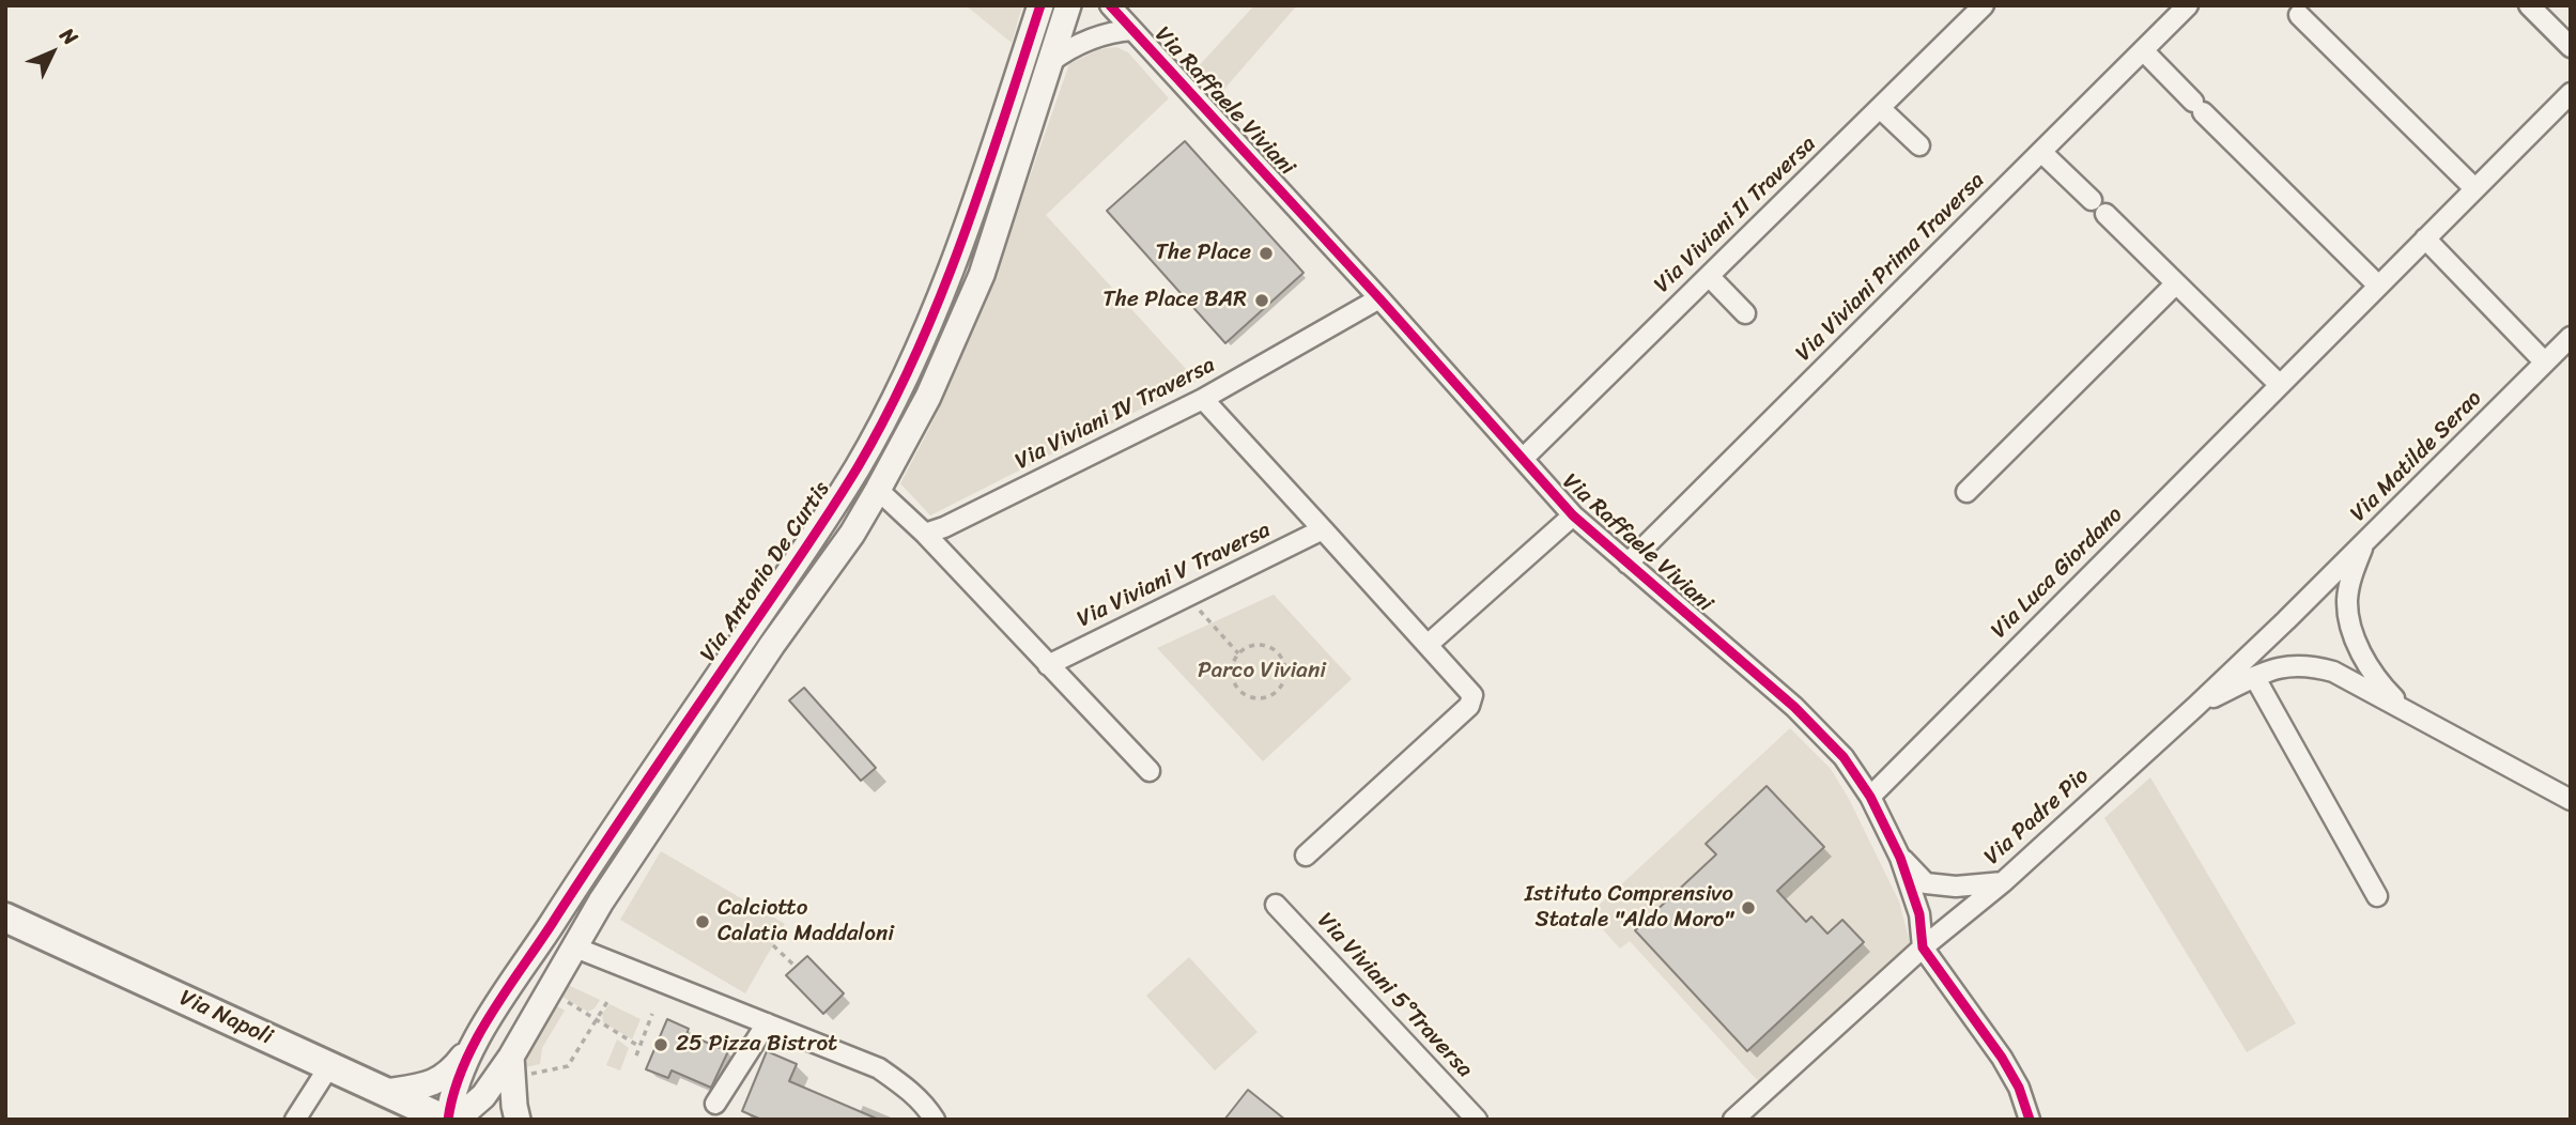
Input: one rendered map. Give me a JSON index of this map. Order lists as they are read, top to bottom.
{
  "streets": {
    "main road": ["Via Napoli"],
    "street": [
      "Via Raffaele Viviani",
      "Via Viviani II Traversa",
      "Via Viviani Prima Traversa",
      "Via Viviani IV Traversa",
      "Via Matilde Serao",
      "Via Antonio De Curtis",
      "Via Luca Giordano",
      "Via Viviani V Traversa",
      "Via Padre Pio",
      "Via Viviani 5°Traversa"
    ]
  },
  "crossings": [
    ["Via Raffaele Viviani", "Via Viviani II Traversa"],
    ["Via Raffaele Viviani", "Via Viviani Prima Traversa"],
    ["Via Raffaele Viviani", "Via Viviani IV Traversa"],
    ["Via Raffaele Viviani", "Via Antonio De Curtis"],
    ["Via Raffaele Viviani", "Via Luca Giordano"],
    ["Via Raffaele Viviani", "Via Padre Pio"],
    ["Via Matilde Serao", "Via Padre Pio"],
    ["Via Antonio De Curtis", "Via Napoli"]
  ],
  "parks": ["Parco Viviani"],
  "places": [
    "The Place",
    "The Place BAR",
    "Istituto Comprensivo Statale \"Aldo Moro\"",
    "Calciotto Calatia Maddaloni",
    "25 Pizza Bistrot"
  ],
  "north": "top right"
}
